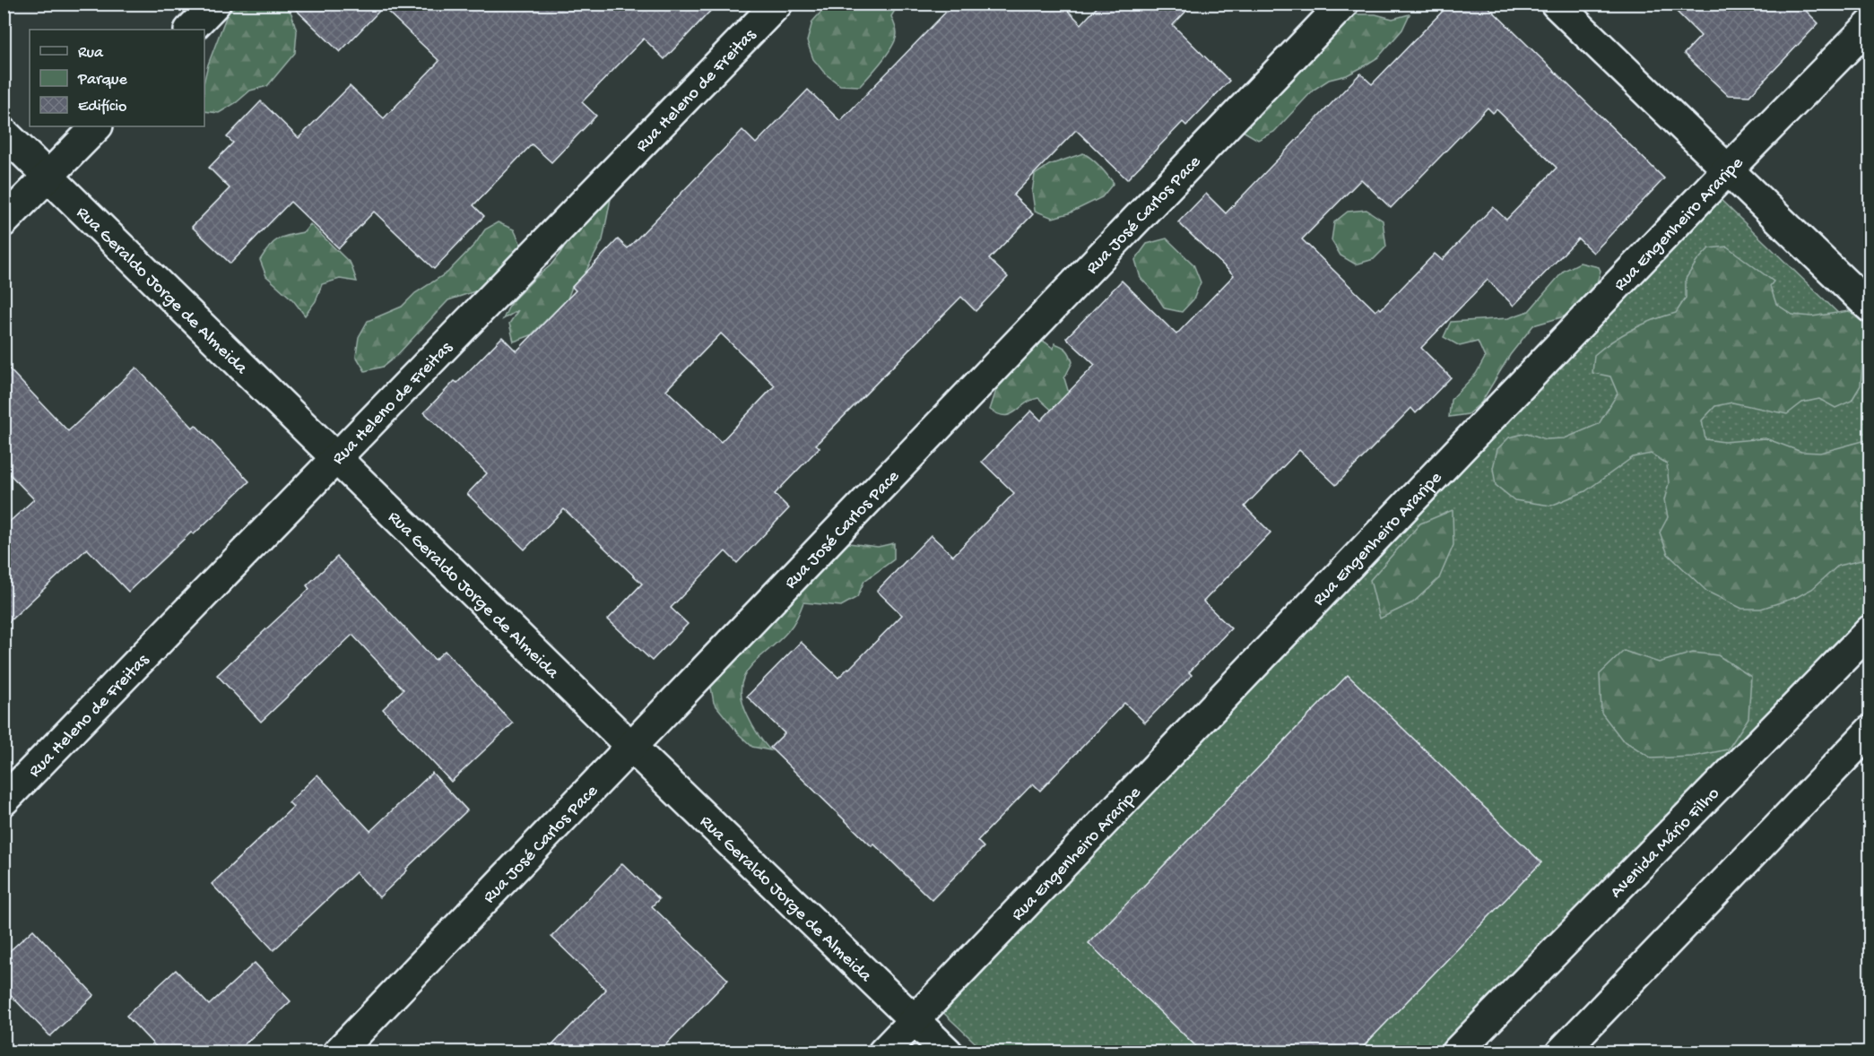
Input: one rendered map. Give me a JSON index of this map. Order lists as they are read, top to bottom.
{
  "streets": {
    "street": [
      "Rua Heleno de Freitas",
      "Rua José Carlos Pace",
      "Rua Engenheiro Araripe",
      "Rua Geraldo Jorge de Almeida",
      "Avenida Mário Filho"
    ]
  },
  "crossings": [
    ["Rua Heleno de Freitas", "Rua Geraldo Jorge de Almeida"],
    ["Rua José Carlos Pace", "Rua Geraldo Jorge de Almeida"],
    ["Rua Engenheiro Araripe", "Rua Geraldo Jorge de Almeida"]
  ],
  "legend": ["Rua", "Parque", "Edifício"]
}
